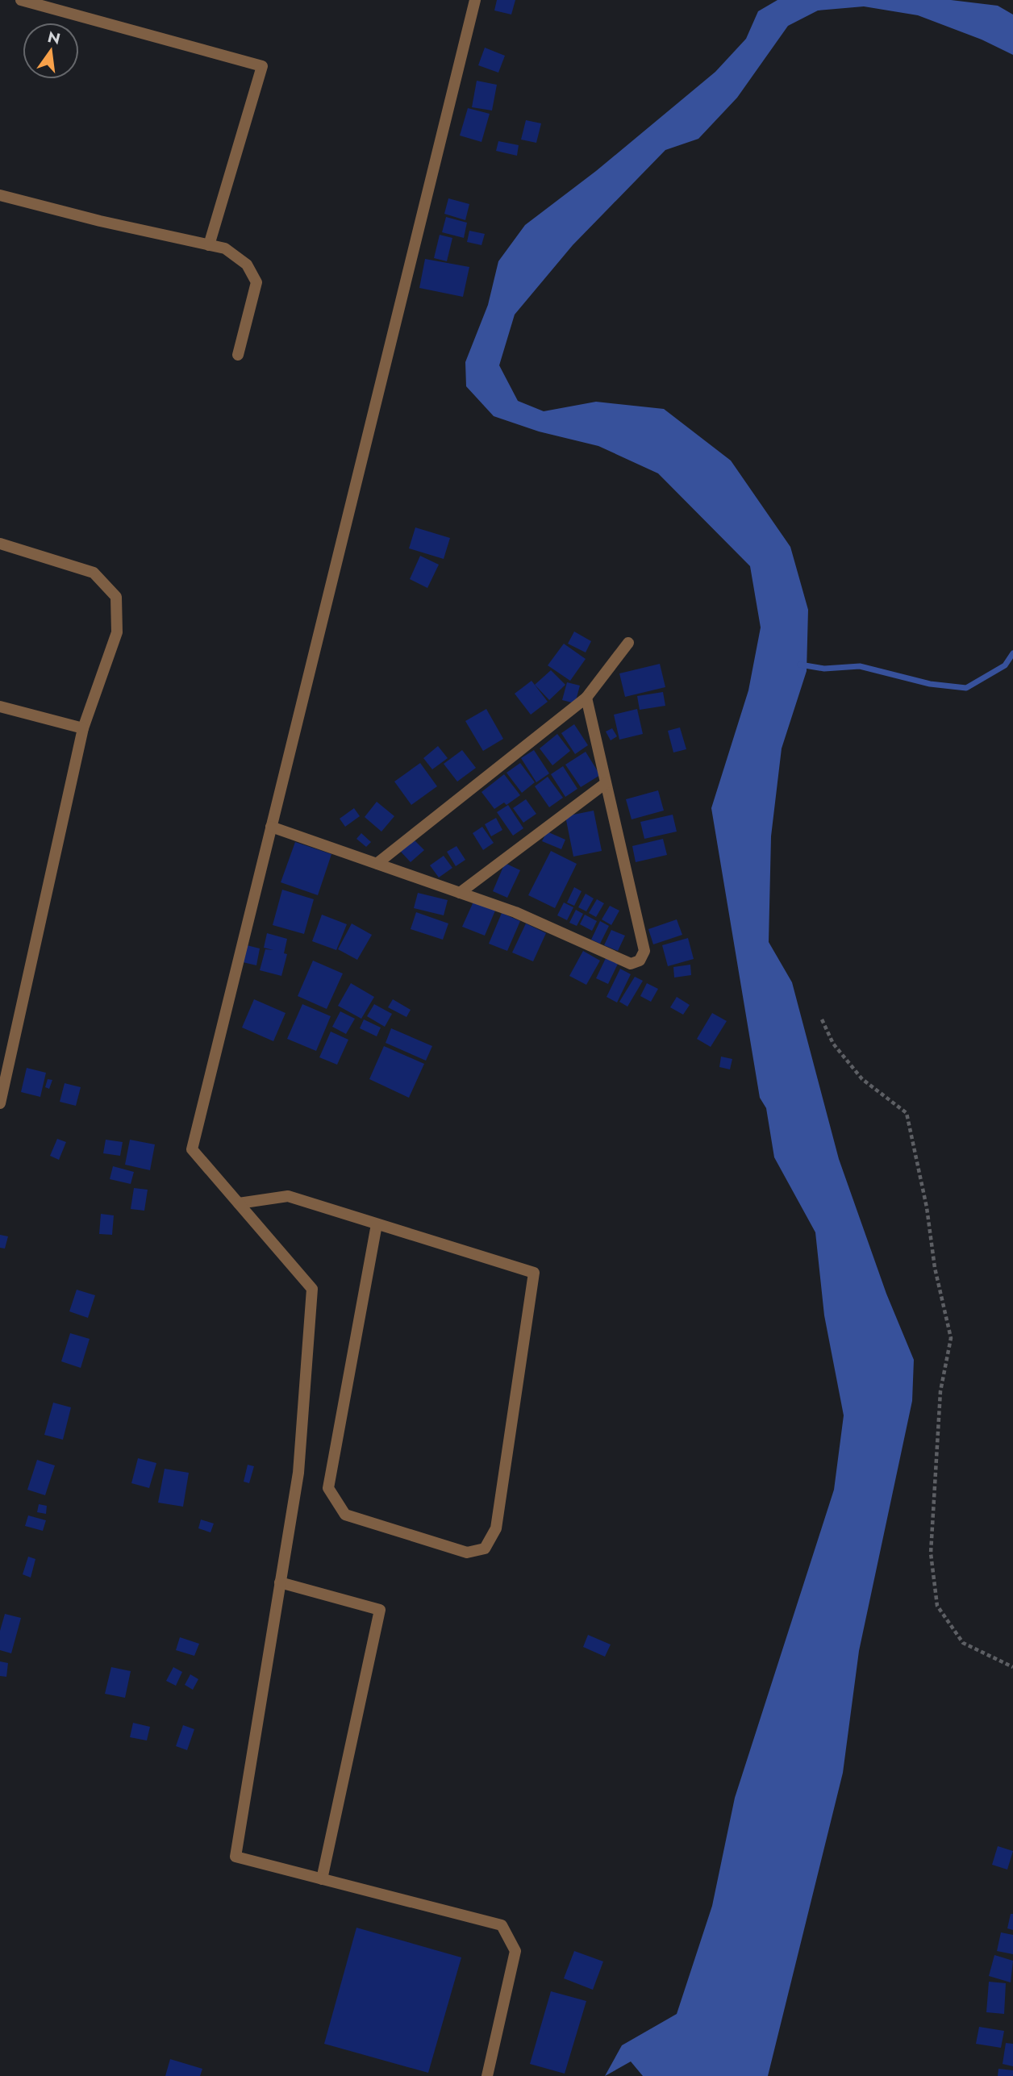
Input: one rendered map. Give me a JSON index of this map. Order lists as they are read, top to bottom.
{
  "north": "top"
}
